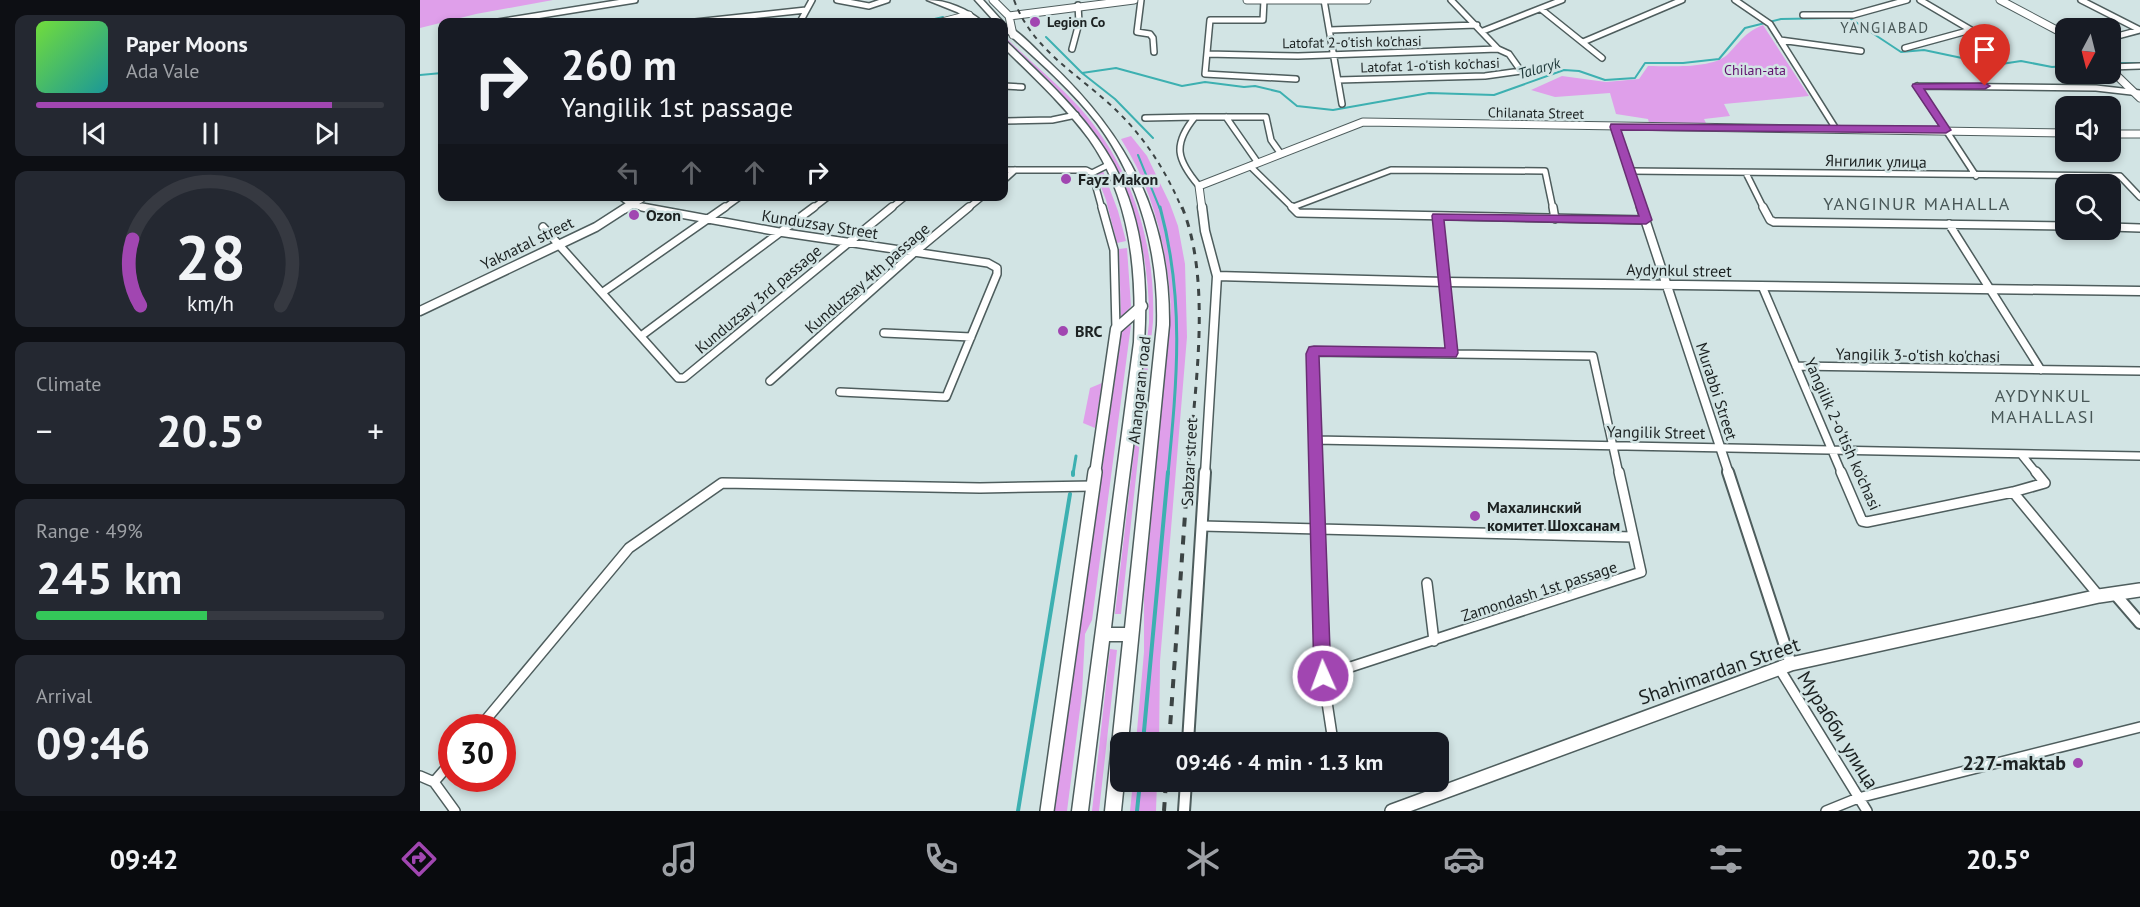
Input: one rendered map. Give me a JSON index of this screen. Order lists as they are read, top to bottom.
{
  "streets": {
    "highway": ["Ahangaran road"],
    "main road": ["Shahimardan Street"],
    "street": [
      "Latofat 2-o'tish ko'chasi",
      "Latofat 1-o'tish ko'chasi",
      "Chilanata Street",
      "Янгилик улица",
      "Kunduzsay Street",
      "Yakлatal street",
      "Aydynkul street",
      "Kunduzsay 4th passage",
      "Kunduzsay 3rd passage",
      "Yangilik 3-o'tish ko'chasi",
      "Murabbi Street",
      "Yangilik Street",
      "Yangilik 2-o'tish ko'chasi",
      "Sabzar street",
      "Zamondash 1st passage",
      "Мурабби улица"
    ]
  },
  "crossings": [
    ["Latofat 2-o'tish ko'chasi", "Latofat 1-o'tish ko'chasi"],
    ["Chilanata Street", "Murabbi Street"],
    ["Chilanata Street", "Sabzar street"],
    ["Янгилик улица", "Murabbi Street"],
    ["Kunduzsay Street", "Yakлatal street"],
    ["Kunduzsay Street", "Kunduzsay 4th passage"],
    ["Kunduzsay Street", "Kunduzsay 3rd passage"],
    ["Aydynkul street", "Yangilik 3-o'tish ko'chasi"],
    ["Aydynkul street", "Murabbi Street"],
    ["Aydynkul street", "Yangilik 2-o'tish ko'chasi"],
    ["Aydynkul street", "Sabzar street"],
    ["Yangilik 3-o'tish ko'chasi", "Yangilik 2-o'tish ko'chasi"],
    ["Murabbi Street", "Yangilik Street"],
    ["Murabbi Street", "Shahimardan Street"],
    ["Murabbi Street", "Мурабби улица"],
    ["Yangilik Street", "Yangilik 2-o'tish ko'chasi"],
    ["Yangilik Street", "Zamondash 1st passage"],
    ["Shahimardan Street", "Мурабби улица"]
  ],
  "districts": ["YANGIABAD", "YANGINUR MAHALLA", "AYDYNKUL MAHALLASI"],
  "water": ["Talaryk"],
  "parks": ["Chilan-ata"],
  "places": [
    "Legion Co",
    "Fayz Makon",
    "Ozon",
    "BRC",
    "Махалинский комитет Шохcанам",
    "227-maktab"
  ],
  "north": "bottom",
  "page": {
    "turn": ["260 m", "Yangilik 1st passage"],
    "song": ["Paper Moons", "Ada Vale"],
    "tile": [
      "Climate",
      ["Range · 49%", "245 km"],
      ["Arrival", "09:46"]
    ],
    "heat": ["−", "20.5°", "+"],
    "limit": "30",
    "trip": "09:46 · 4 min · 1.3 km",
    "tabs": ["09:42", "20.5°"],
    "gauge": ["28", "km/h"]
  }
}
